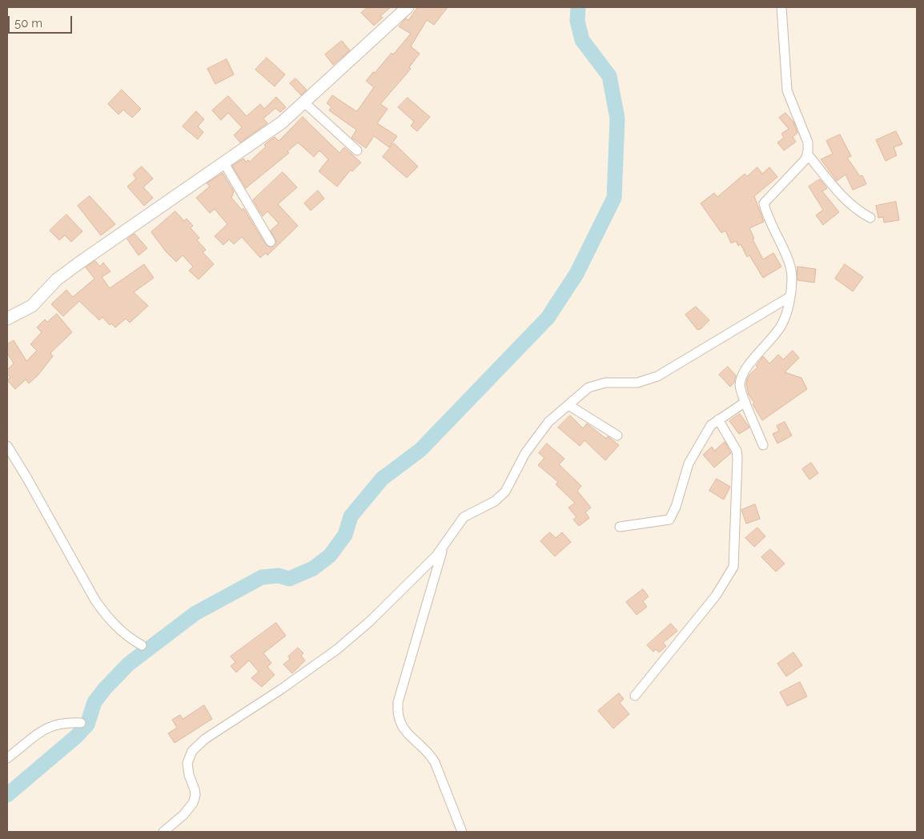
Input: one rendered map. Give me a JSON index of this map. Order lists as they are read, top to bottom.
{
  "scale_bar": "50 m"
}
